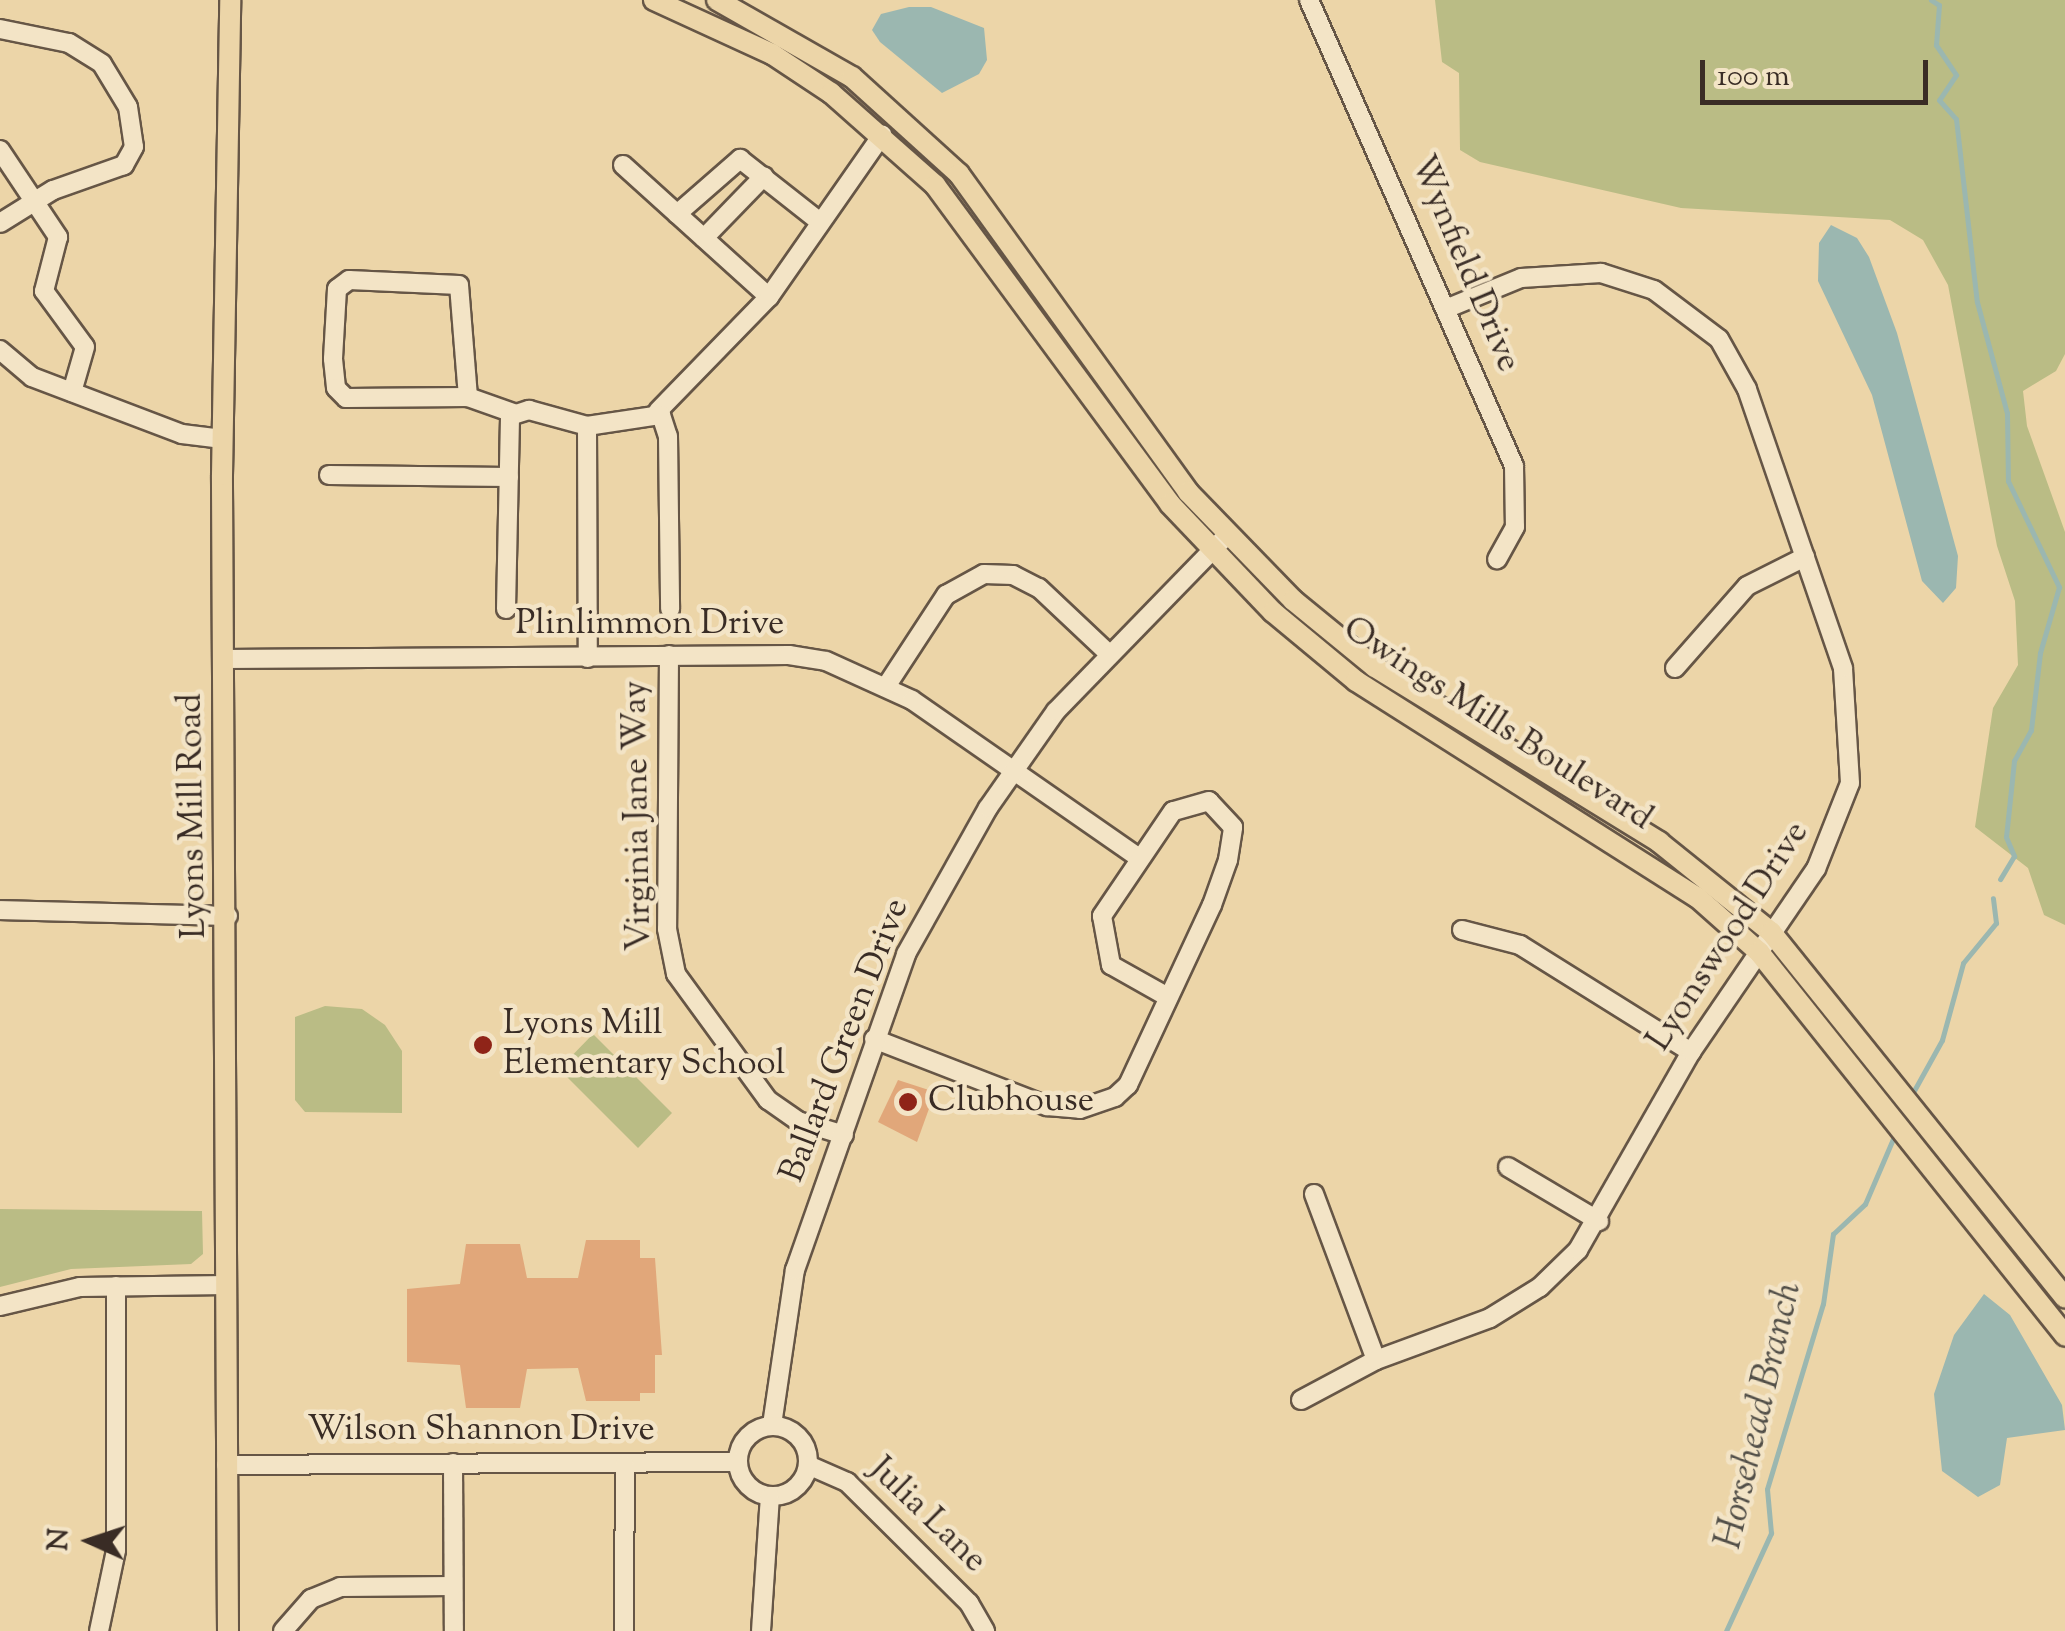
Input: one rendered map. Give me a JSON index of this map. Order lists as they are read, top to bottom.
{
  "streets": {
    "main road": ["Owings Mills Boulevard", "Lyons Mill Road"],
    "street": [
      "Wynfield Drive",
      "Plinlimmon Drive",
      "Virginia Jane Way",
      "Lyonswood Drive",
      "Ballard Green Drive",
      "Wilson Shannon Drive",
      "Julia Lane"
    ]
  },
  "crossings": [
    ["Wynfield Drive", "Lyonswood Drive"],
    ["Plinlimmon Drive", "Lyons Mill Road"],
    ["Plinlimmon Drive", "Virginia Jane Way"],
    ["Plinlimmon Drive", "Ballard Green Drive"],
    ["Owings Mills Boulevard", "Lyonswood Drive"],
    ["Owings Mills Boulevard", "Ballard Green Drive"],
    ["Lyons Mill Road", "Wilson Shannon Drive"],
    ["Virginia Jane Way", "Ballard Green Drive"],
    ["Ballard Green Drive", "Wilson Shannon Drive"],
    ["Ballard Green Drive", "Julia Lane"],
    ["Wilson Shannon Drive", "Julia Lane"]
  ],
  "water": ["Horsehead Branch"],
  "places": ["Lyons Mill Elementary School", "Clubhouse"],
  "scale_bar": "100 m",
  "north": "left"
}
